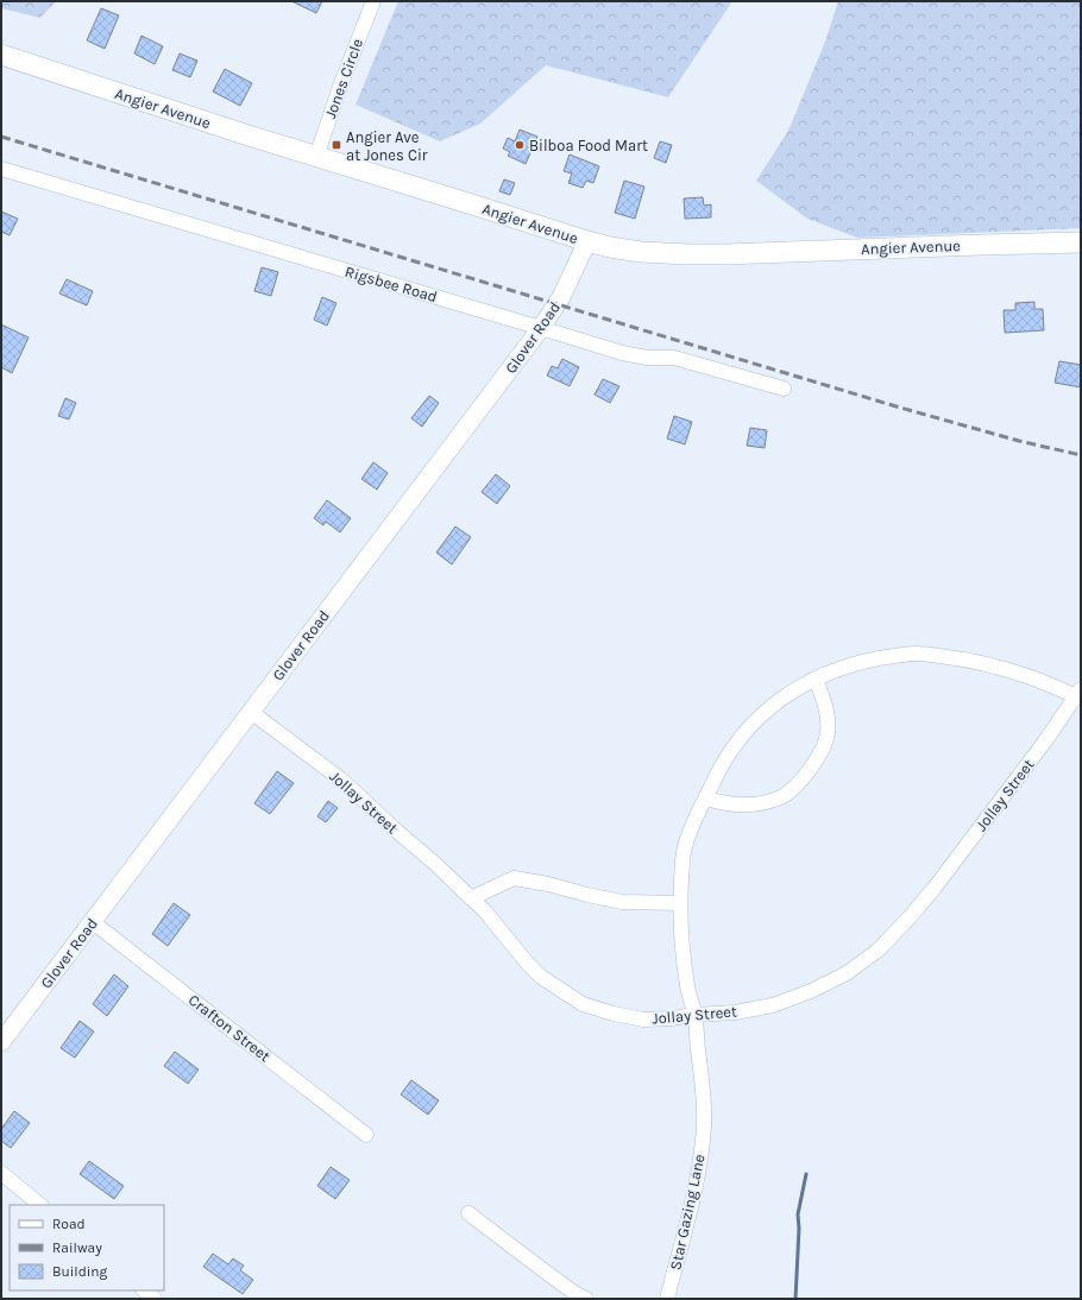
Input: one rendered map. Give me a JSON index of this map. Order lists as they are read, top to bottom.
{
  "streets": {
    "main road": ["Angier Avenue"],
    "street": [
      "Jones Circle",
      "Rigsbee Road",
      "Glover Road",
      "Jollay Street",
      "Crafton Street",
      "Star Gazing Lane"
    ]
  },
  "crossings": [
    ["Jones Circle", "Angier Avenue"],
    ["Angier Avenue", "Glover Road"],
    ["Rigsbee Road", "Glover Road"],
    ["Glover Road", "Jollay Street"],
    ["Glover Road", "Crafton Street"],
    ["Jollay Street", "Star Gazing Lane"]
  ],
  "places": {
    "transit": ["Angier Ave at Jones Cir"],
    "other": ["Bilboa Food Mart"]
  },
  "legend": ["Road", "Railway", "Building"]
}
